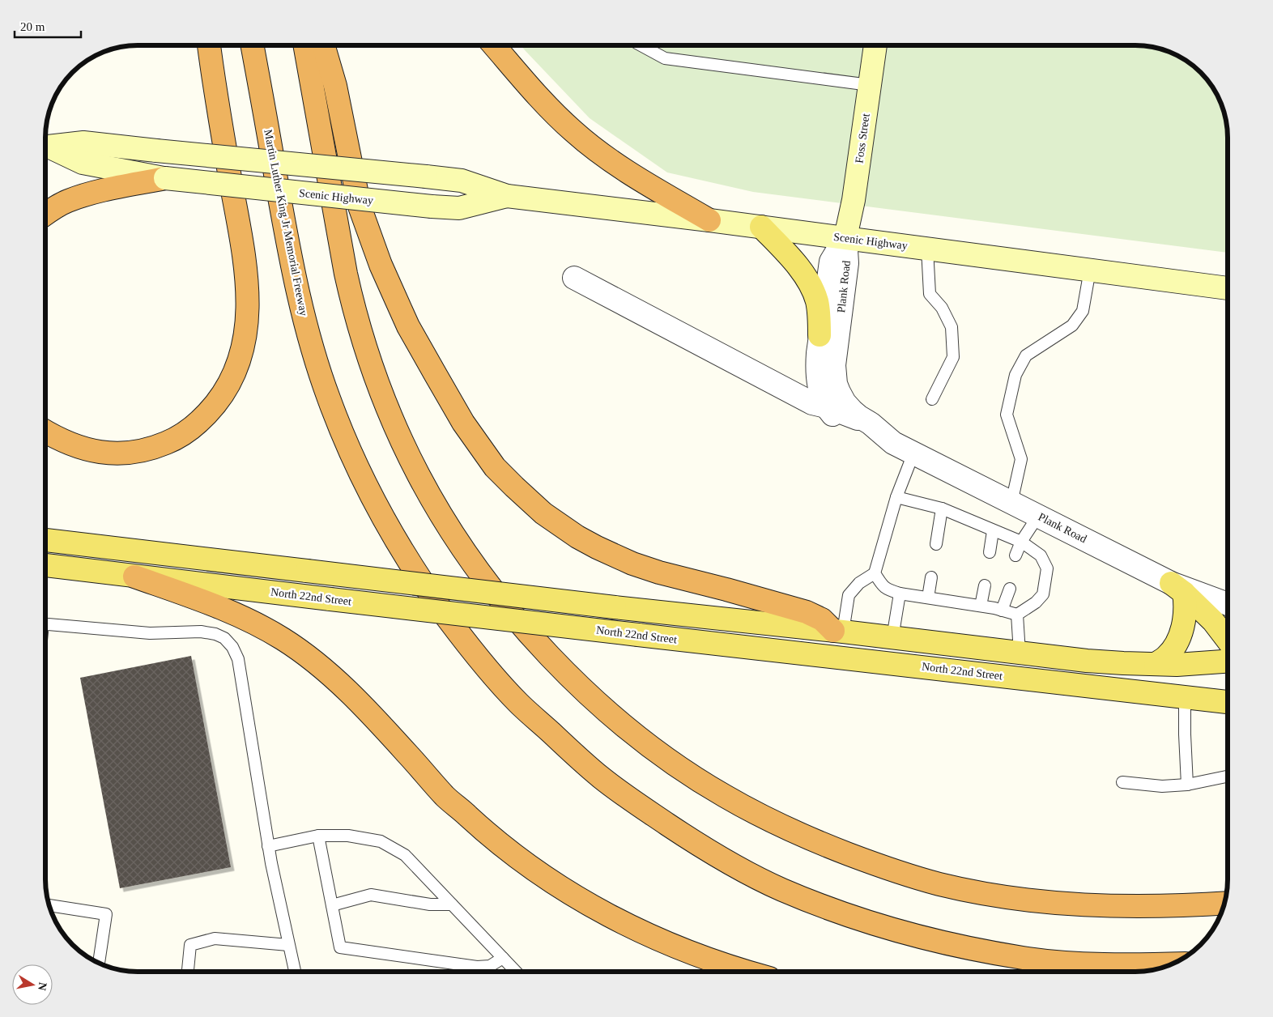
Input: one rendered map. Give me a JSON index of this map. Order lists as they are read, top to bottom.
{
  "streets": {
    "highway": ["Martin Luther King Jr Memorial Freeway"],
    "main road": ["North 22nd Street"],
    "street": ["Foss Street", "Scenic Highway", "Plank Road"]
  },
  "crossings": [
    ["Foss Street", "Scenic Highway"],
    ["Foss Street", "Plank Road"],
    ["Scenic Highway", "Plank Road"]
  ],
  "scale_bar": "20 m",
  "north": "right"
}
